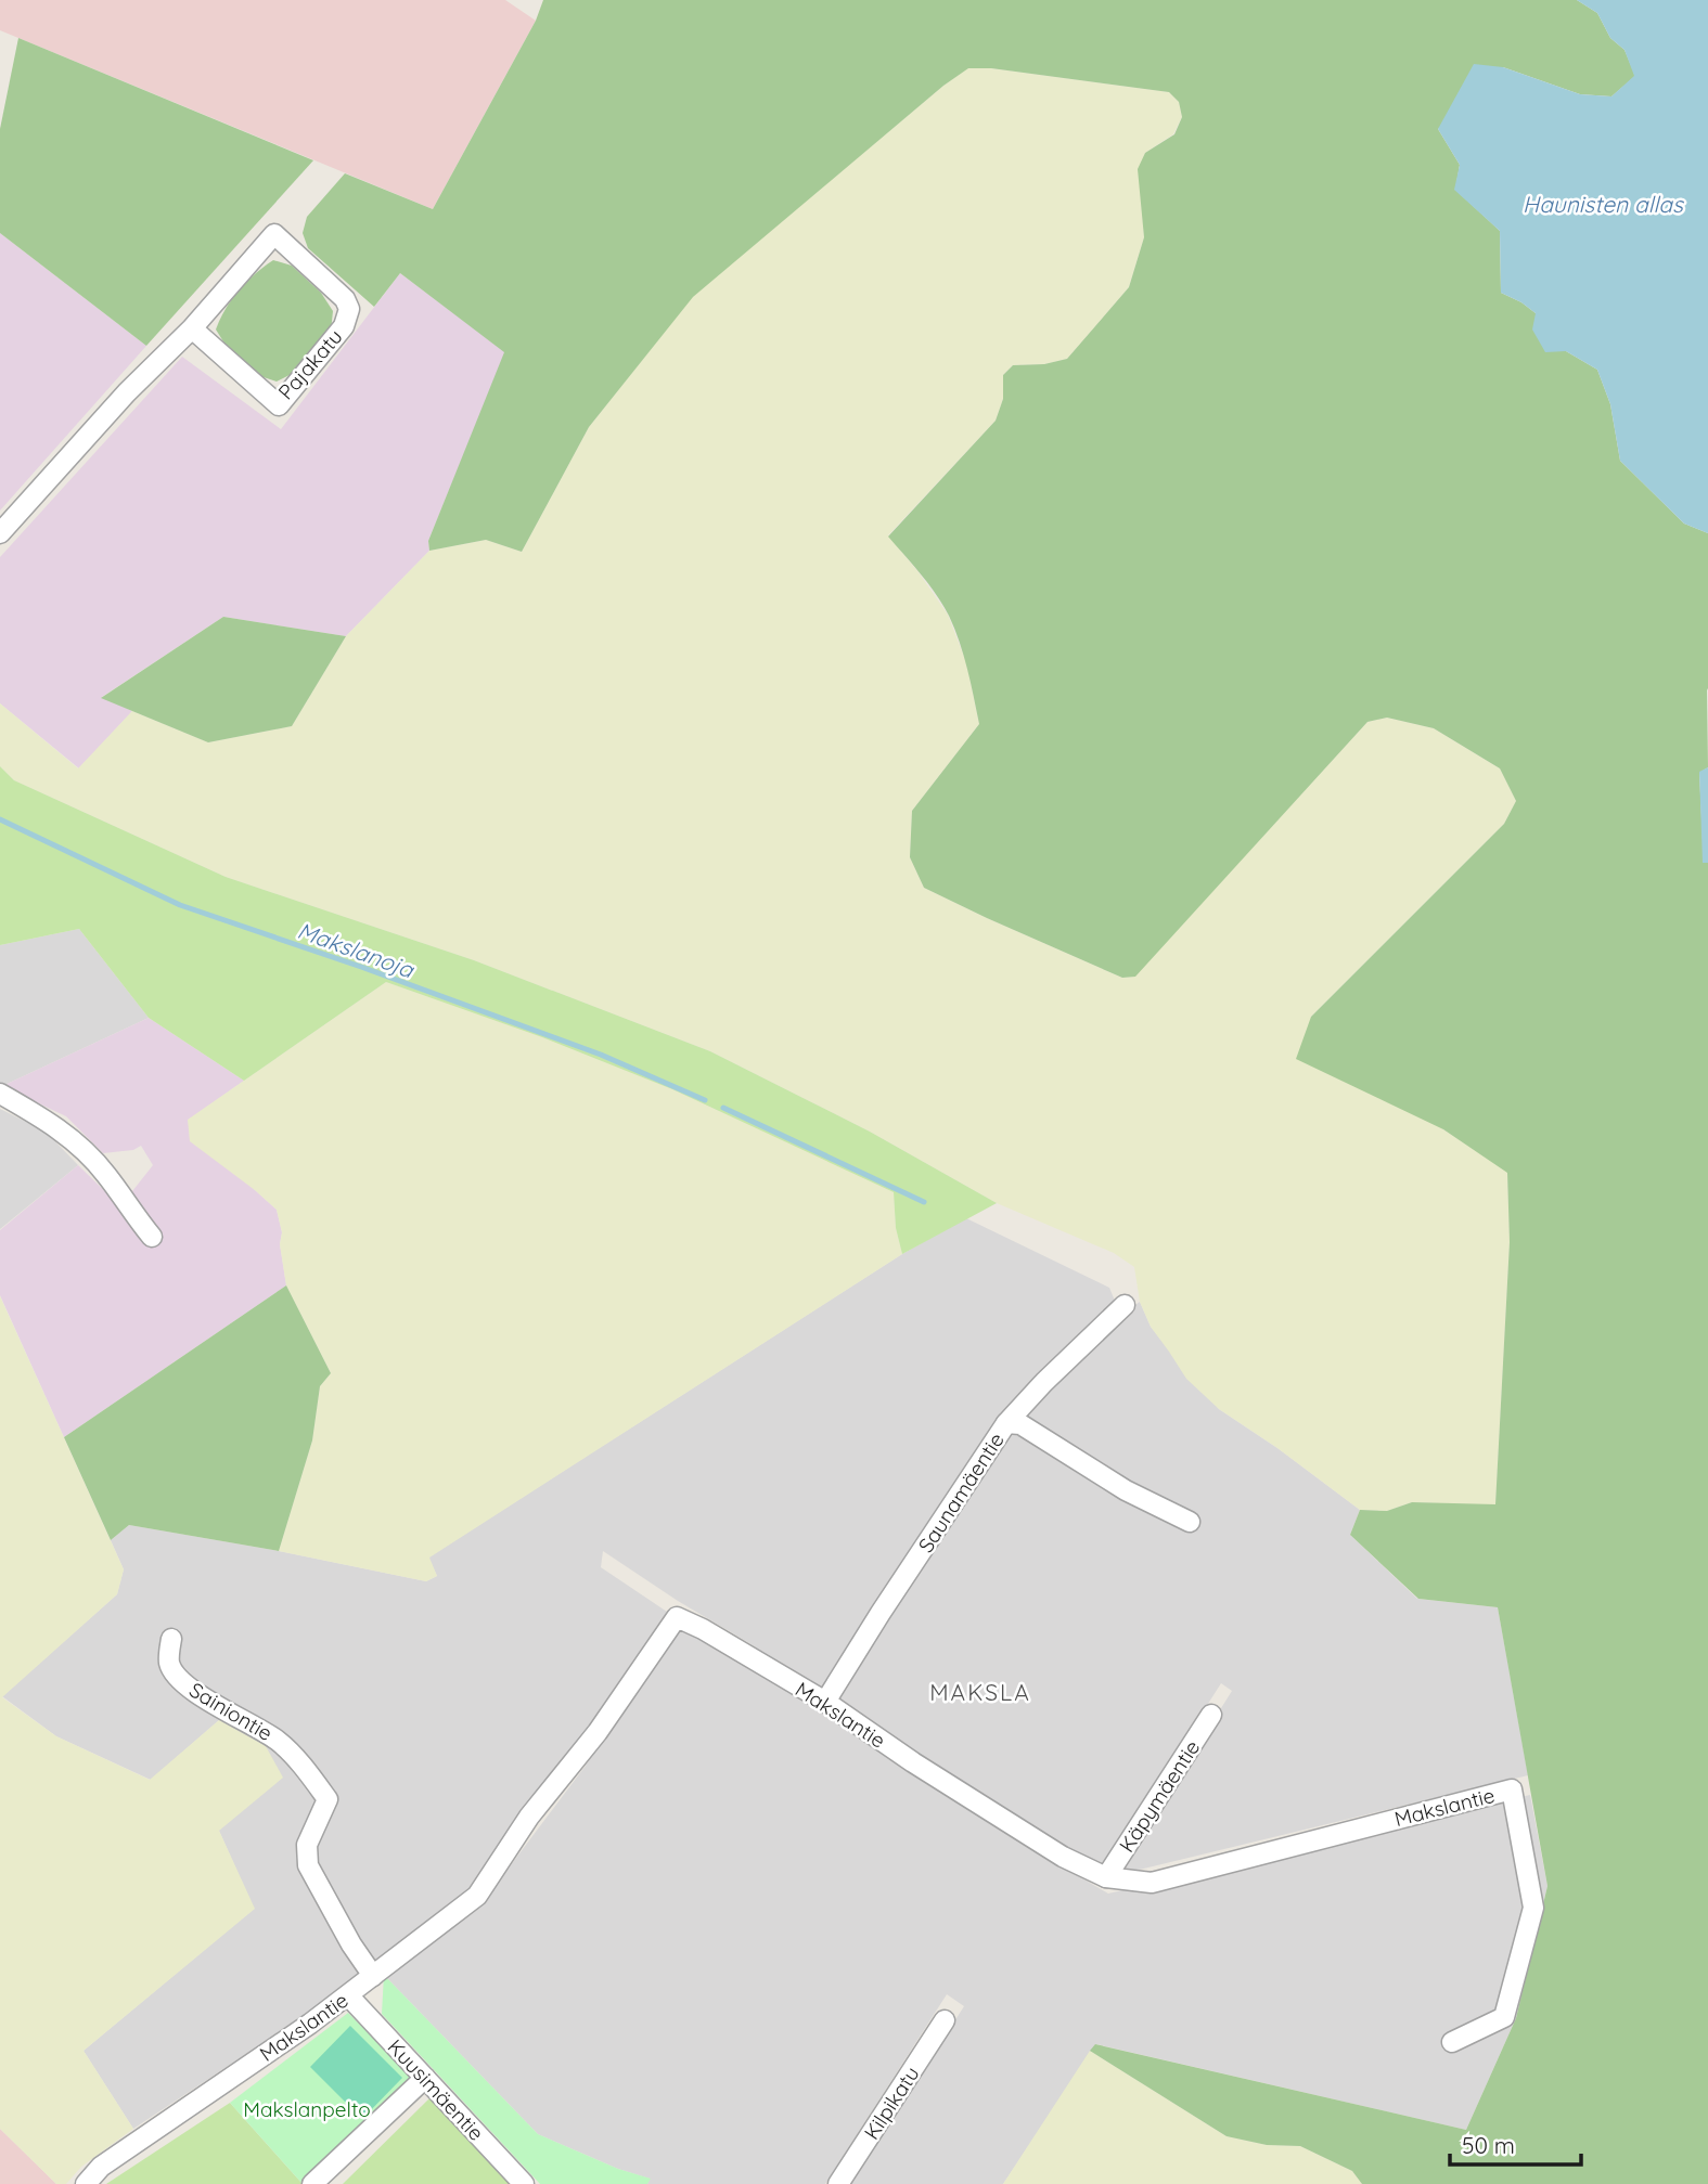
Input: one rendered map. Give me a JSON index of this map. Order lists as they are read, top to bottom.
{
  "streets": {
    "street": [
      "Pajakatu",
      "Saunamäentie",
      "Sainiontie",
      "Makslantie",
      "Käpymäentie",
      "Kuusimäentie",
      "Kilpikatu"
    ]
  },
  "crossings": [
    ["Saunamäentie", "Makslantie"],
    ["Sainiontie", "Makslantie"],
    ["Makslantie", "Käpymäentie"],
    ["Makslantie", "Kuusimäentie"]
  ],
  "districts": ["MAKSLA"],
  "water": ["Haunisten allas", "Makslanoja"],
  "parks": ["Makslanpelto"],
  "scale_bar": "50 m"
}
